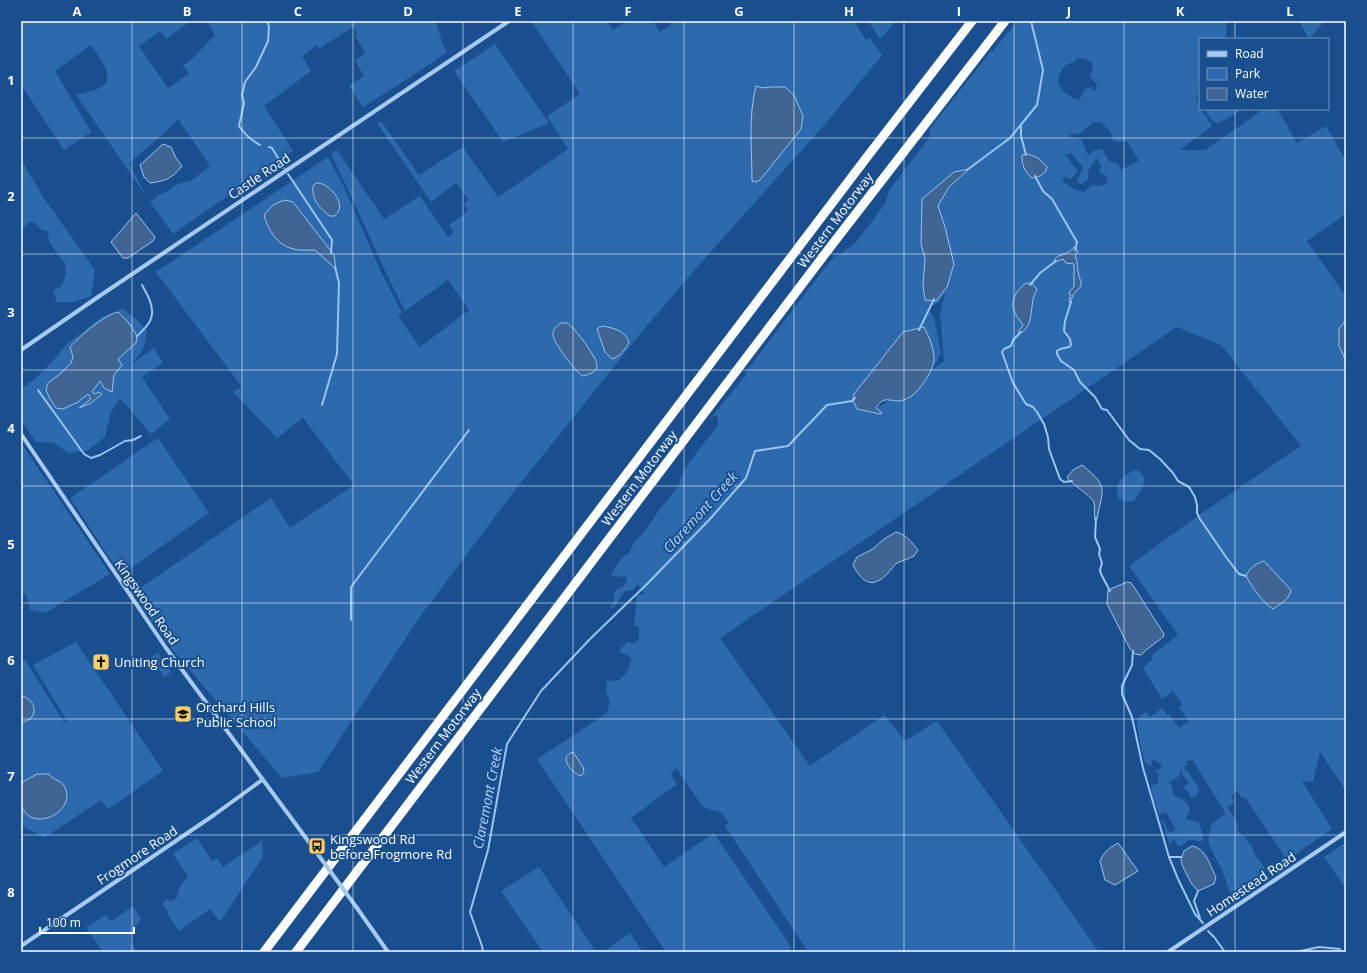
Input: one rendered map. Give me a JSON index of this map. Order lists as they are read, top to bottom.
{
  "streets": {
    "highway": ["Western Motorway"],
    "street": [
      "Castle Road",
      "Kingswood Road",
      "Frogmore Road",
      "Homestead Road"
    ]
  },
  "crossings": [
    ["Kingswood Road", "Frogmore Road"]
  ],
  "water": ["Claremont Creek"],
  "places": {
    "church": ["Uniting Church"],
    "school or university": ["Orchard Hills Public School"],
    "bus stop": ["Kingswood Rd before Frogmore Rd"]
  },
  "legend": ["Road", "Park", "Water"],
  "scale_bar": "100 m",
  "grid": {
    "columns": [
      "A",
      "B",
      "C",
      "D",
      "E",
      "F",
      "G",
      "H",
      "I",
      "J",
      "K",
      "L"
    ],
    "rows": [
      "1",
      "2",
      "3",
      "4",
      "5",
      "6",
      "7",
      "8"
    ]
  }
}
